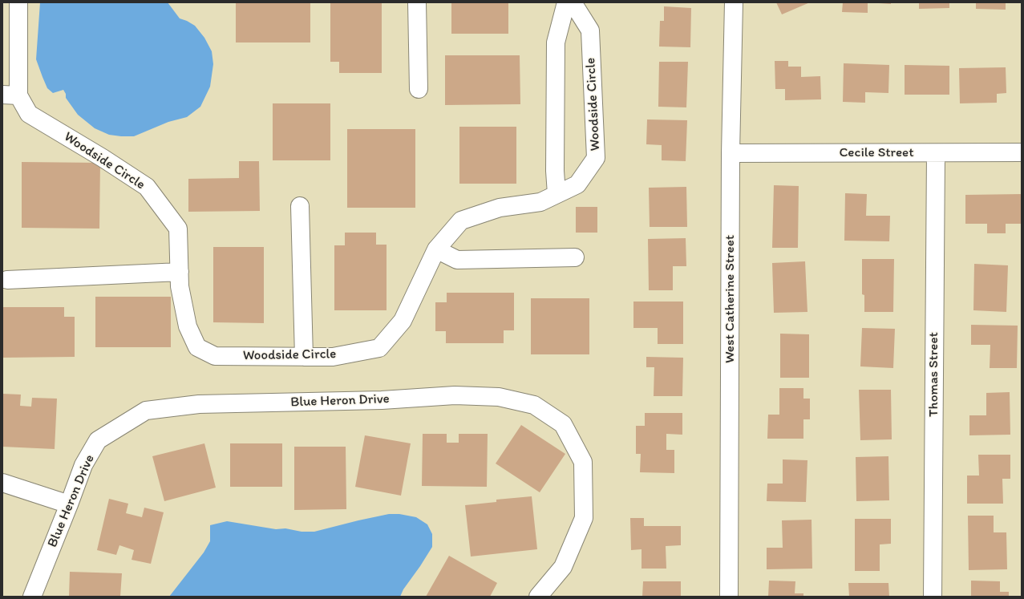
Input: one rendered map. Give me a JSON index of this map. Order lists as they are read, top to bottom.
{
  "streets": {
    "street": [
      "Woodside Circle",
      "Cecile Street",
      "West Catherine Street",
      "Thomas Street",
      "Blue Heron Drive"
    ]
  },
  "crossings": [
    ["Cecile Street", "West Catherine Street"],
    ["Cecile Street", "Thomas Street"]
  ]
}
